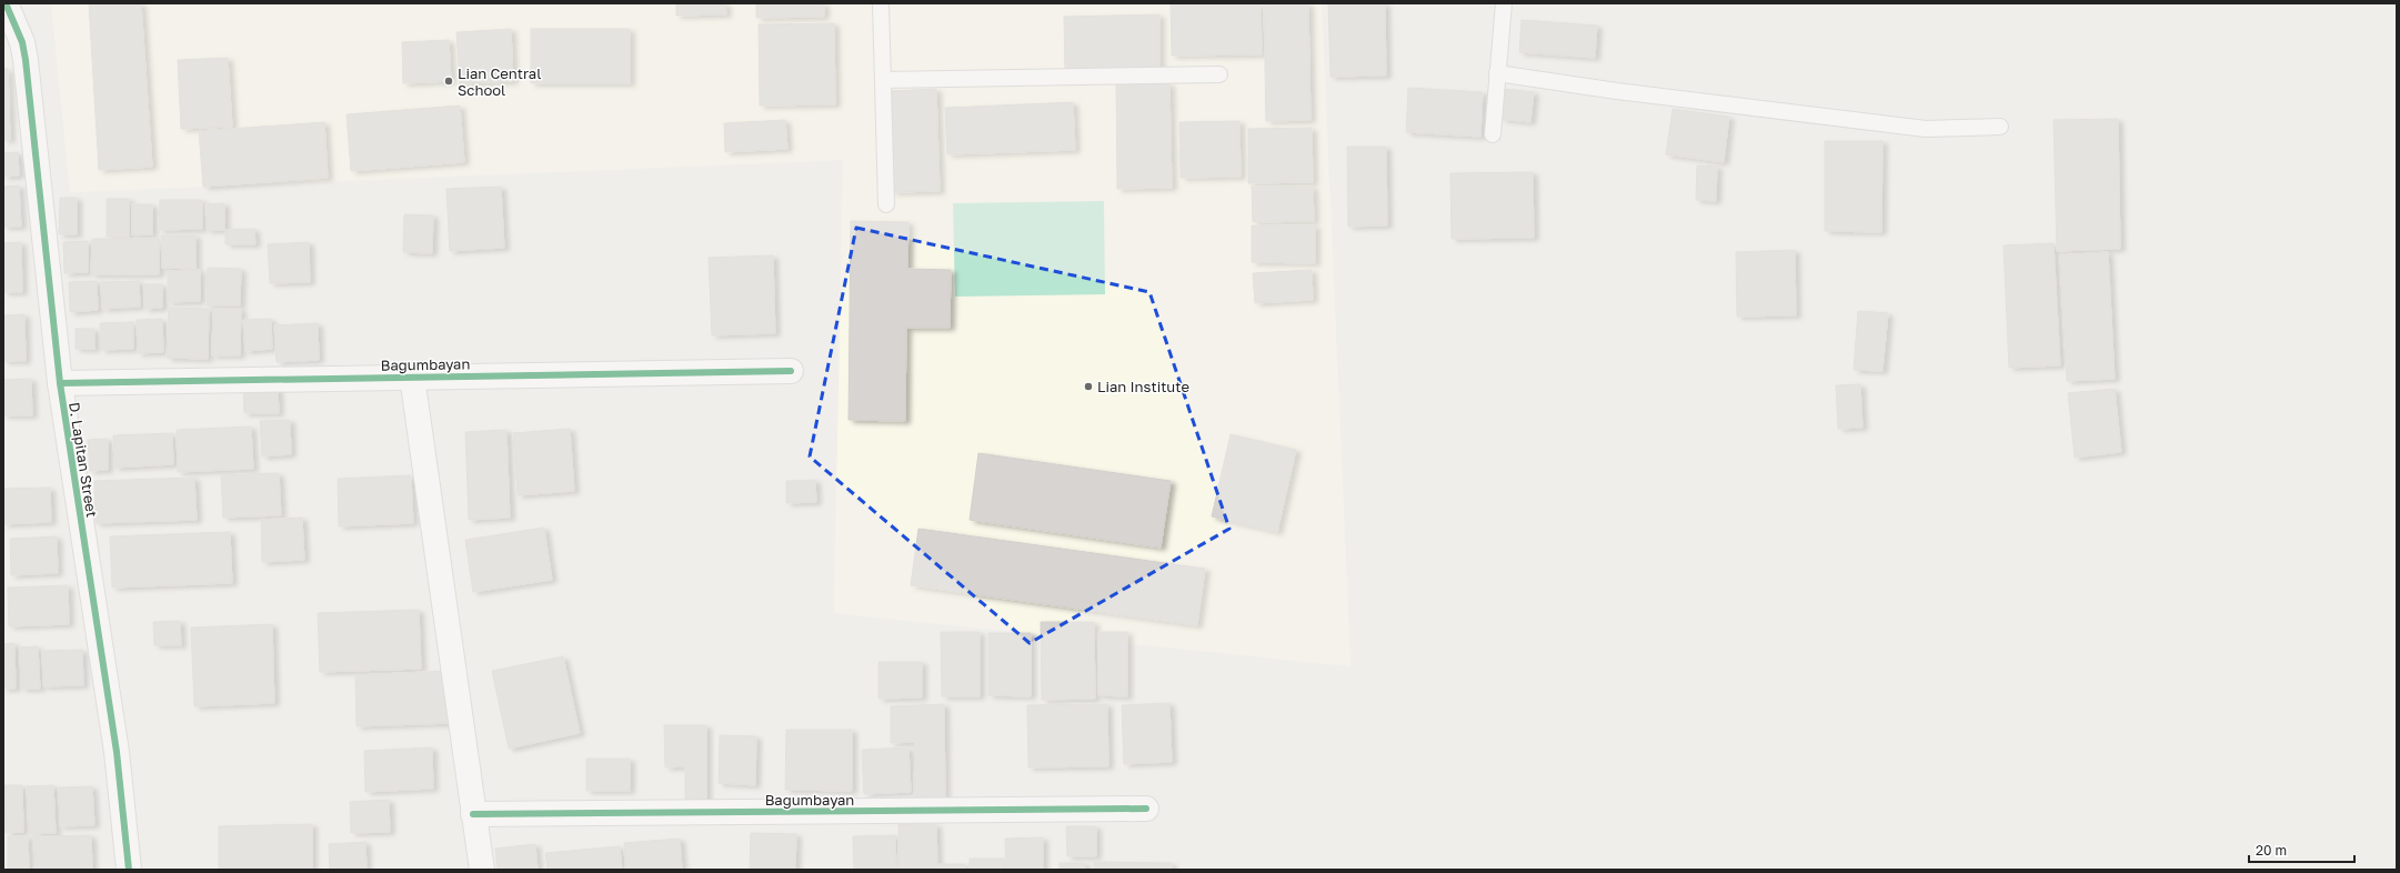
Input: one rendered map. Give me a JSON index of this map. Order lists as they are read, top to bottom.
{
  "streets": {
    "street": ["Bagumbayan", "D. Lapitan Street"]
  },
  "crossings": [
    ["Bagumbayan", "D. Lapitan Street"]
  ],
  "places": ["Lian Central School", "Lian Institute"],
  "scale_bar": "20 m"
}
